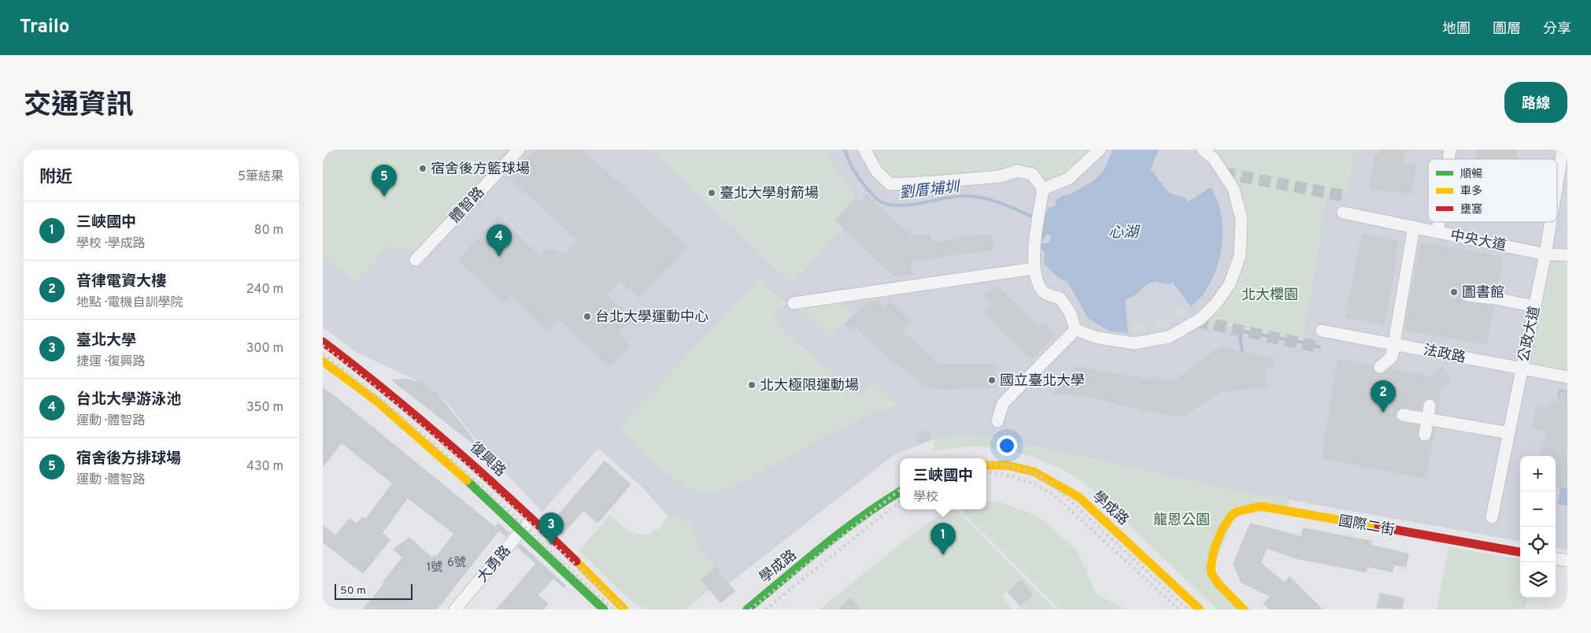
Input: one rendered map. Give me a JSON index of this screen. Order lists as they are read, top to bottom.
{
  "streets": {
    "street": [
      "體智路",
      "中央大道",
      "公政大道",
      "法政路",
      "復興路",
      "學成路",
      "國際二街",
      "大勇路"
    ]
  },
  "crossings": [
    ["中央大道", "公政大道"],
    ["公政大道", "法政路"],
    ["復興路", "大勇路"]
  ],
  "water": ["劉厝埔圳", "心湖"],
  "parks": ["北大櫻園", "龍恩公園"],
  "places": [
    "宿舍後方籃球場",
    "臺北大學射箭場",
    "圖書館",
    "台北大學運動中心",
    "國立臺北大學",
    "北大極限運動場"
  ],
  "house_numbers": ["6號", "1號"],
  "legend": ["順暢", "車多", "壅塞"],
  "scale_bar": "50 m",
  "page": {
    "header": "Trailo",
    "nav": ["地圖", "圖層", "分享"],
    "title": "交通資訊",
    "buttons": "路線",
    "heading": ["附近", "5筆結果"],
    "pins": [
      "5",
      "4",
      "2",
      "3",
      "1"
    ],
    "list": [
      {
        "mark": "1",
        "name": "三峽國中",
        "note": "學校 · 學成路",
        "value": "80 m"
      },
      {
        "mark": "2",
        "name": "音律電資大樓",
        "note": "地點 · 電機自訓學院",
        "value": "240 m"
      },
      {
        "mark": "3",
        "name": "臺北大學",
        "note": "捷運 · 復興路",
        "value": "300 m"
      },
      {
        "mark": "4",
        "name": "台北大學游泳池",
        "note": "運動 · 體智路",
        "value": "350 m"
      },
      {
        "mark": "5",
        "name": "宿舍後方排球場",
        "note": "運動 · 體智路",
        "value": "430 m"
      }
    ],
    "map_buttons": ["+", "−"],
    "popup": ["三峽國中", "學校"],
    "scale": "50 m"
  }
}
